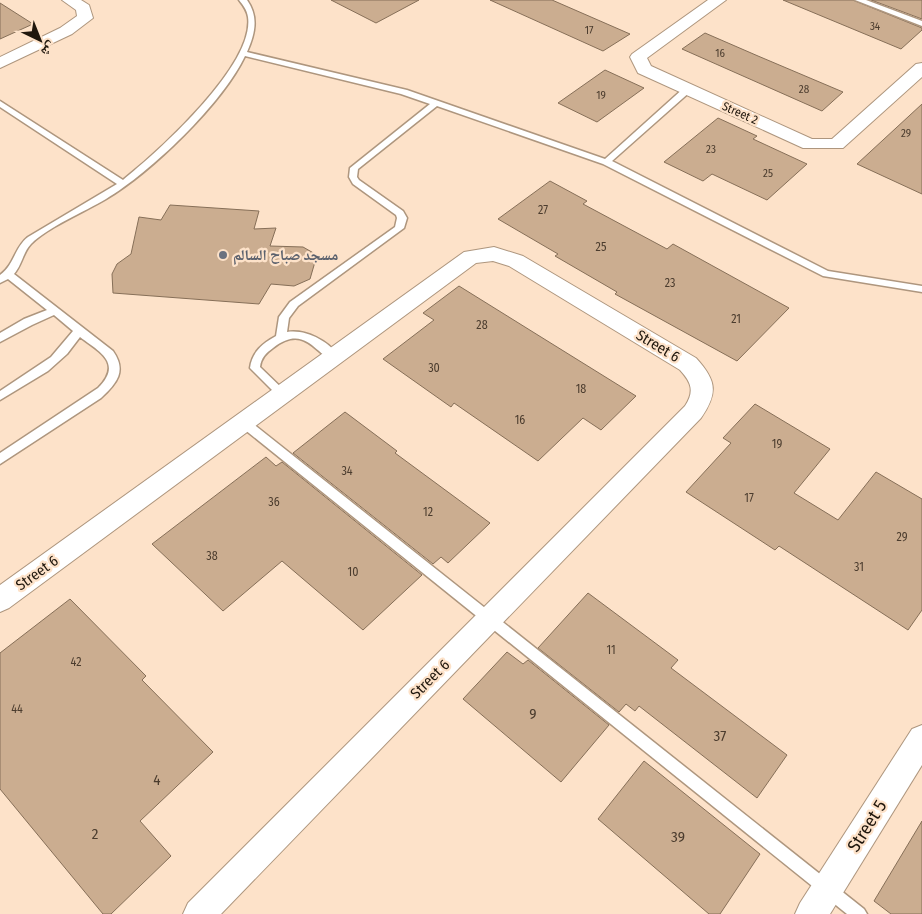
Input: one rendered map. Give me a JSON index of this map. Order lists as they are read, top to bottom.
{
  "streets": {
    "street": ["Street 2", "Street 6", "Street 5"]
  },
  "places": ["مسجد صباح السالم"],
  "house_numbers": [
    "34",
    "17",
    "16",
    "28",
    "19",
    "29",
    "23",
    "25",
    "27",
    "25",
    "23",
    "21",
    "28",
    "30",
    "18",
    "16",
    "19",
    "34",
    "17",
    "36",
    "12",
    "29",
    "38",
    "31",
    "10",
    "11",
    "42",
    "44",
    "9",
    "37",
    "4",
    "2",
    "39"
  ],
  "north": "bottom right"
}
